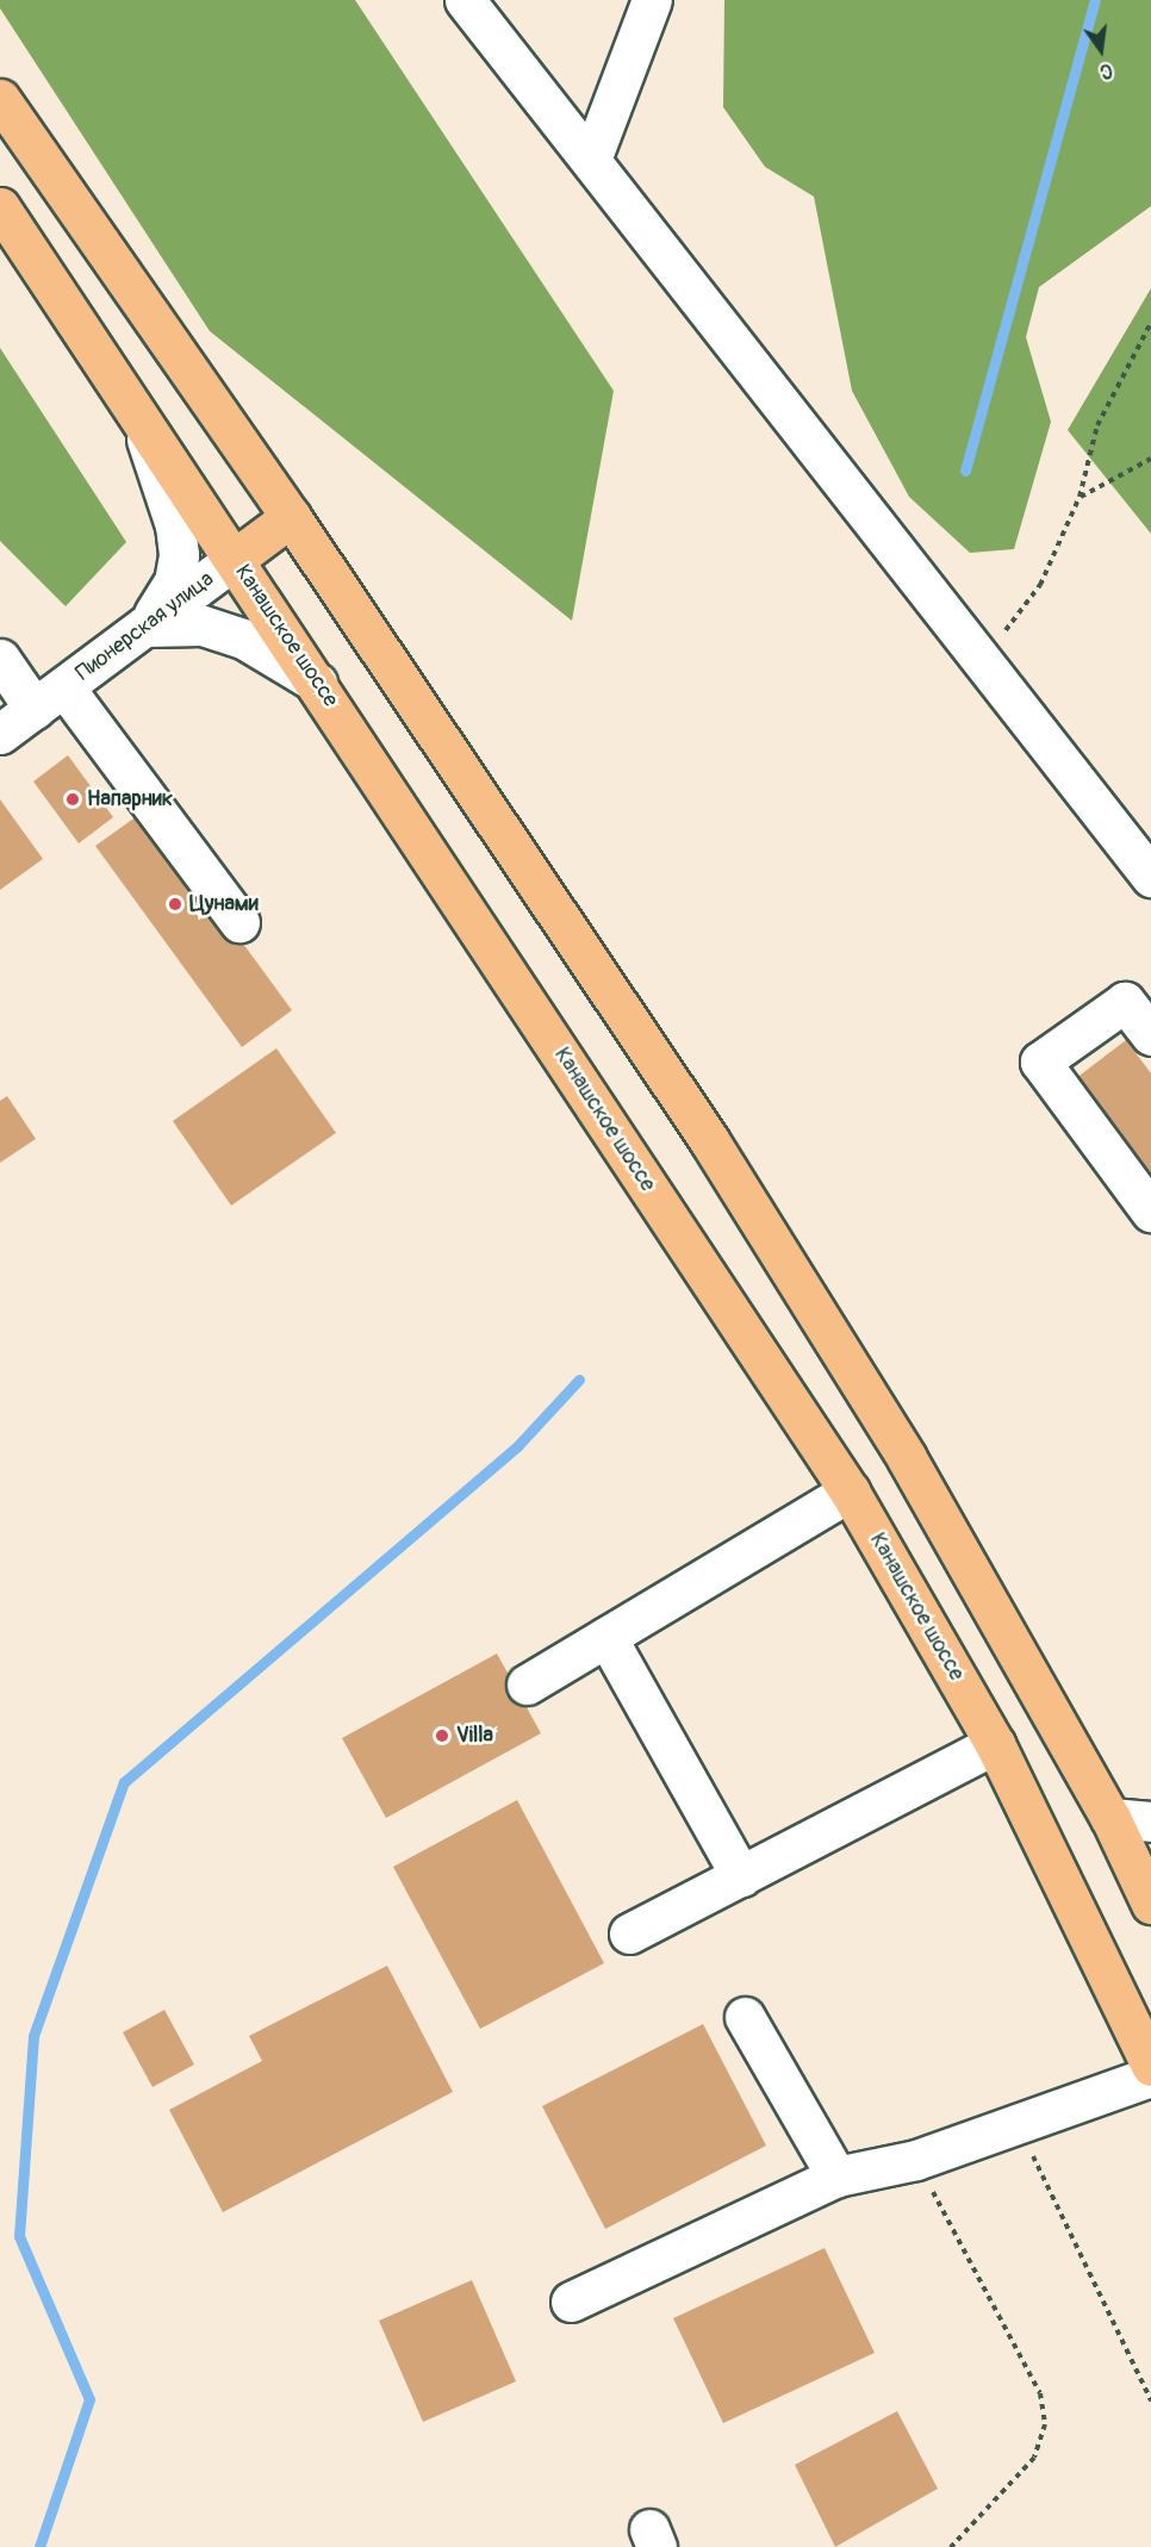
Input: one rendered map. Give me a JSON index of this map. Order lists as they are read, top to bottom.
{
  "streets": {
    "main road": ["Пионерская улица", "Канашское шоссе"]
  },
  "crossings": [
    ["Пионерская улица", "Канашское шоссе"]
  ],
  "places": ["Напарник", "Цунами", "Villa"],
  "north": "bottom"
}
